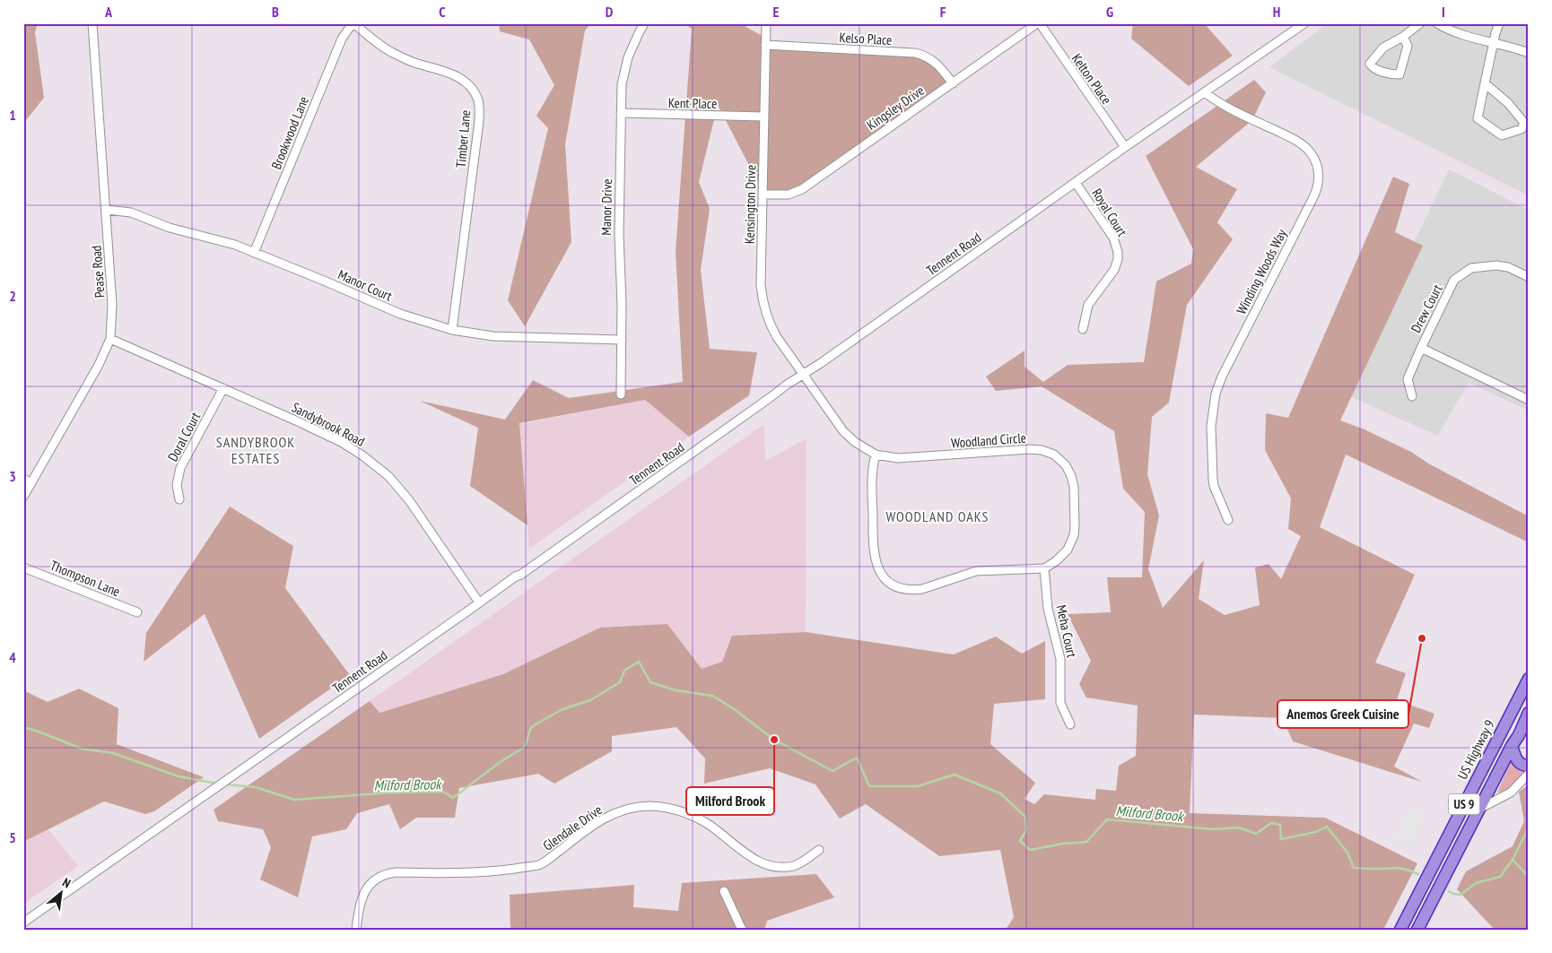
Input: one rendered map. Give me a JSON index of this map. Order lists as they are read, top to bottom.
{
  "streets": {
    "highway": ["US Highway 9", "US 9"],
    "street": [
      "Kelso Place",
      "Kelton Place",
      "Kent Place",
      "Kingsley Drive",
      "Brookwood Lane",
      "Timber Lane",
      "Kensington Drive",
      "Manor Drive",
      "Royal Court",
      "Tennent Road",
      "Pease Road",
      "Winding Woods Way",
      "Manor Court",
      "Drew Court",
      "Sandybrook Road",
      "Doral Court",
      "Woodland Circle",
      "Thompson Lane",
      "Meha Court",
      "Glendale Drive"
    ]
  },
  "crossings": [
    ["Kelso Place", "Kingsley Drive"],
    ["Kelso Place", "Kensington Drive"],
    ["Kelton Place", "Kingsley Drive"],
    ["Kelton Place", "Tennent Road"],
    ["Kent Place", "Kensington Drive"],
    ["Kent Place", "Manor Drive"],
    ["Kingsley Drive", "Kensington Drive"],
    ["Brookwood Lane", "Timber Lane"],
    ["Brookwood Lane", "Manor Court"],
    ["Timber Lane", "Manor Court"],
    ["Kensington Drive", "Tennent Road"],
    ["Kensington Drive", "Woodland Circle"],
    ["Manor Drive", "Manor Court"],
    ["Royal Court", "Tennent Road"],
    ["Tennent Road", "Winding Woods Way"],
    ["Tennent Road", "Sandybrook Road"],
    ["Tennent Road", "Woodland Circle"],
    ["Pease Road", "Manor Court"],
    ["Pease Road", "Sandybrook Road"],
    ["Sandybrook Road", "Doral Court"],
    ["Woodland Circle", "Meha Court"]
  ],
  "districts": ["SANDYBROOK ESTATES", "WOODLAND OAKS"],
  "water": ["Milford Brook"],
  "places": ["Anemos Greek Cuisine", "Milford Brook"],
  "north": "top right",
  "grid": {
    "columns": [
      "A",
      "B",
      "C",
      "D",
      "E",
      "F",
      "G",
      "H",
      "I"
    ],
    "rows": [
      "1",
      "2",
      "3",
      "4",
      "5"
    ]
  }
}
